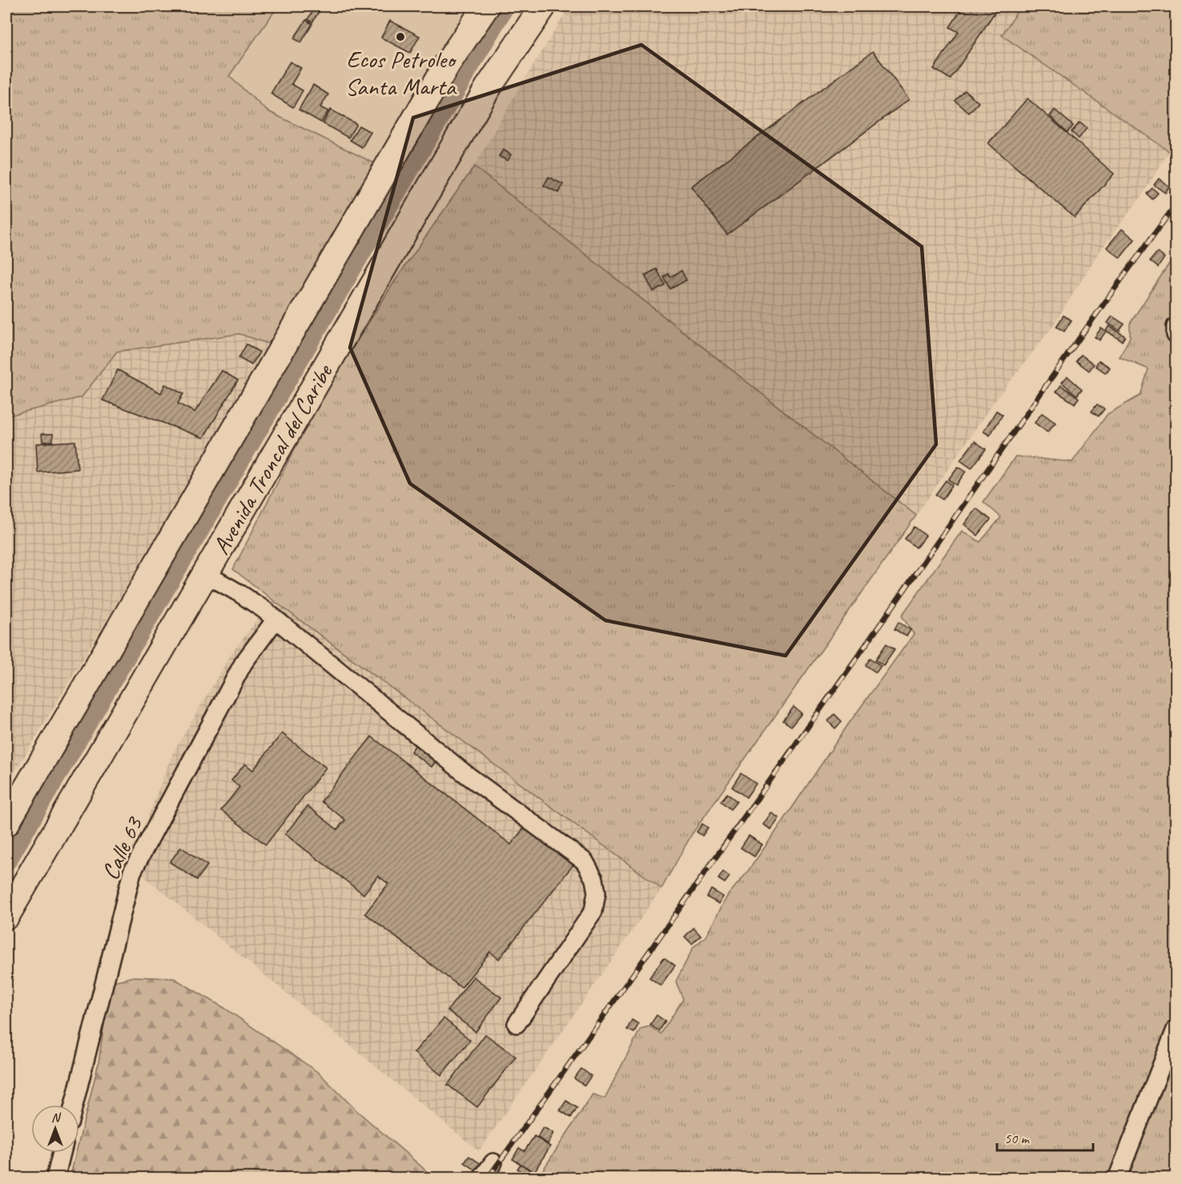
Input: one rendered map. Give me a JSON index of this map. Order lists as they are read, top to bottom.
{
  "streets": {
    "highway": ["Avenida Troncal del Caribe"],
    "street": ["Calle 63"]
  },
  "places": ["Ecos Petroleo Santa Marta"],
  "scale_bar": "50 m",
  "north": "top"
}
